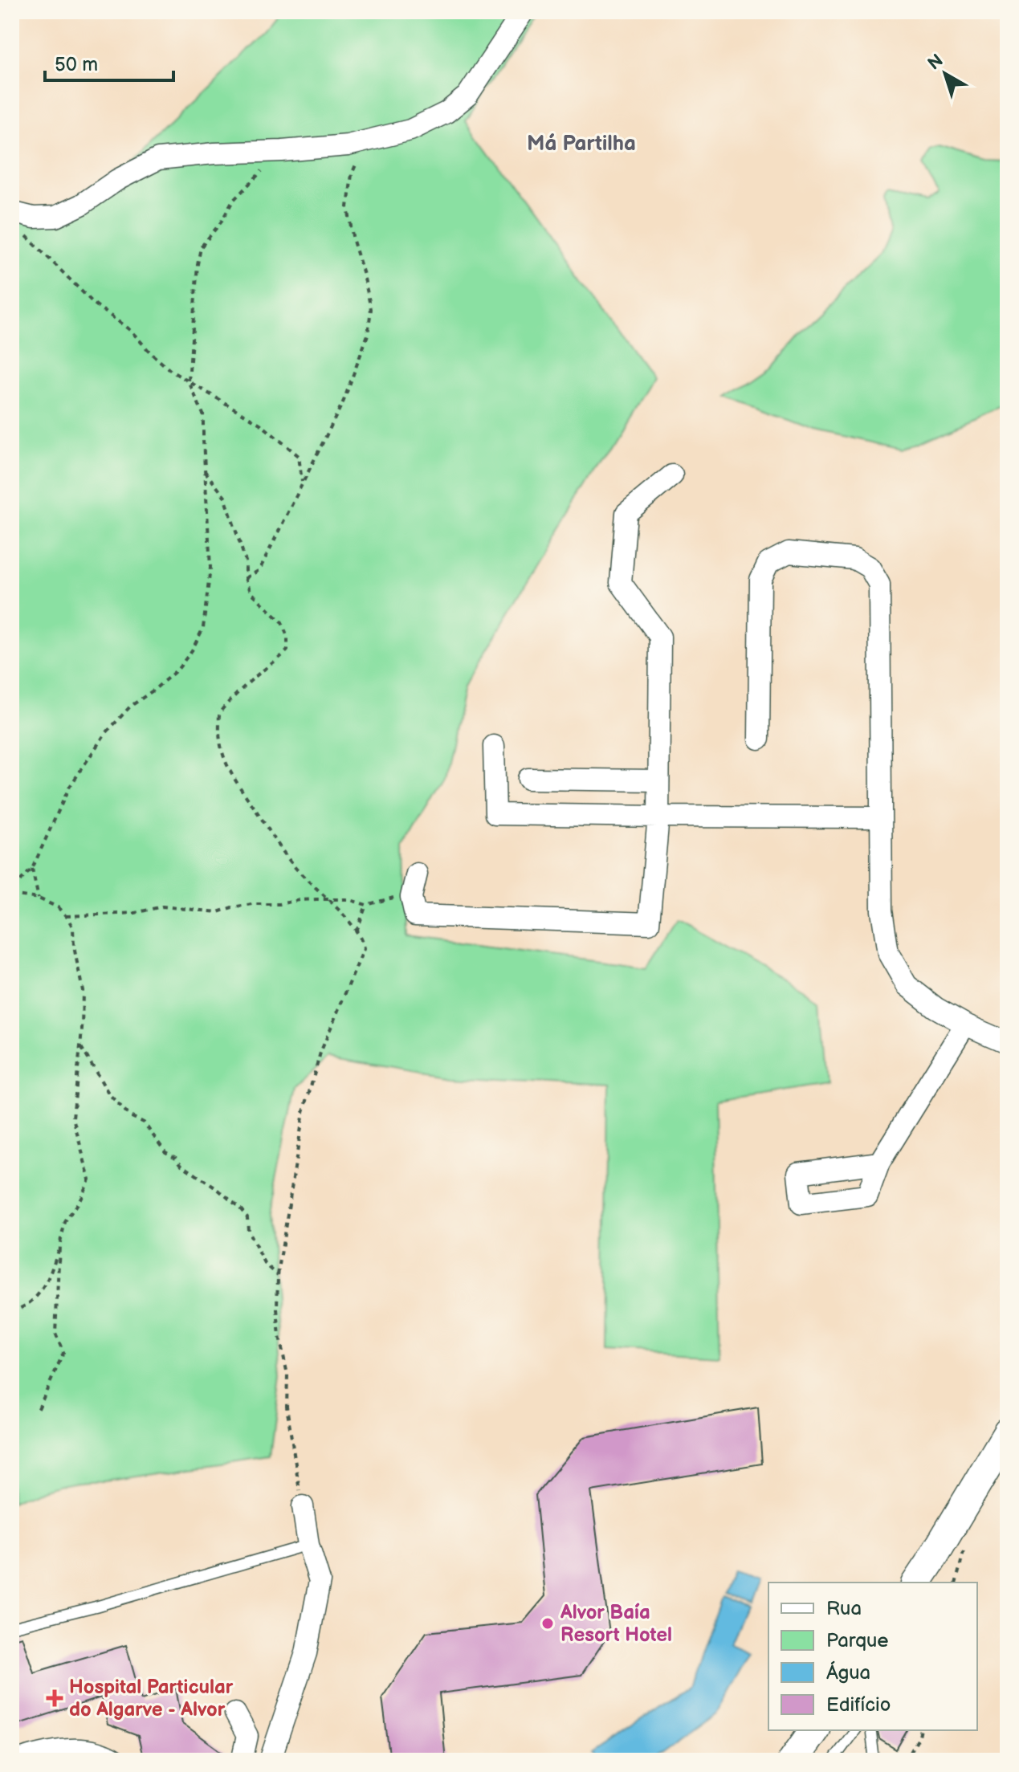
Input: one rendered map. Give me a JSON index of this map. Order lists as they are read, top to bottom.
{
  "districts": ["Má Partilha"],
  "places": {
    "other": ["Alvor Baía Resort Hotel"],
    "health": ["Hospital Particular do Algarve - Alvor"]
  },
  "legend": [
    "Rua",
    "Parque",
    "Água",
    "Edifício"
  ],
  "scale_bar": "50 m",
  "north": "top left"
}
